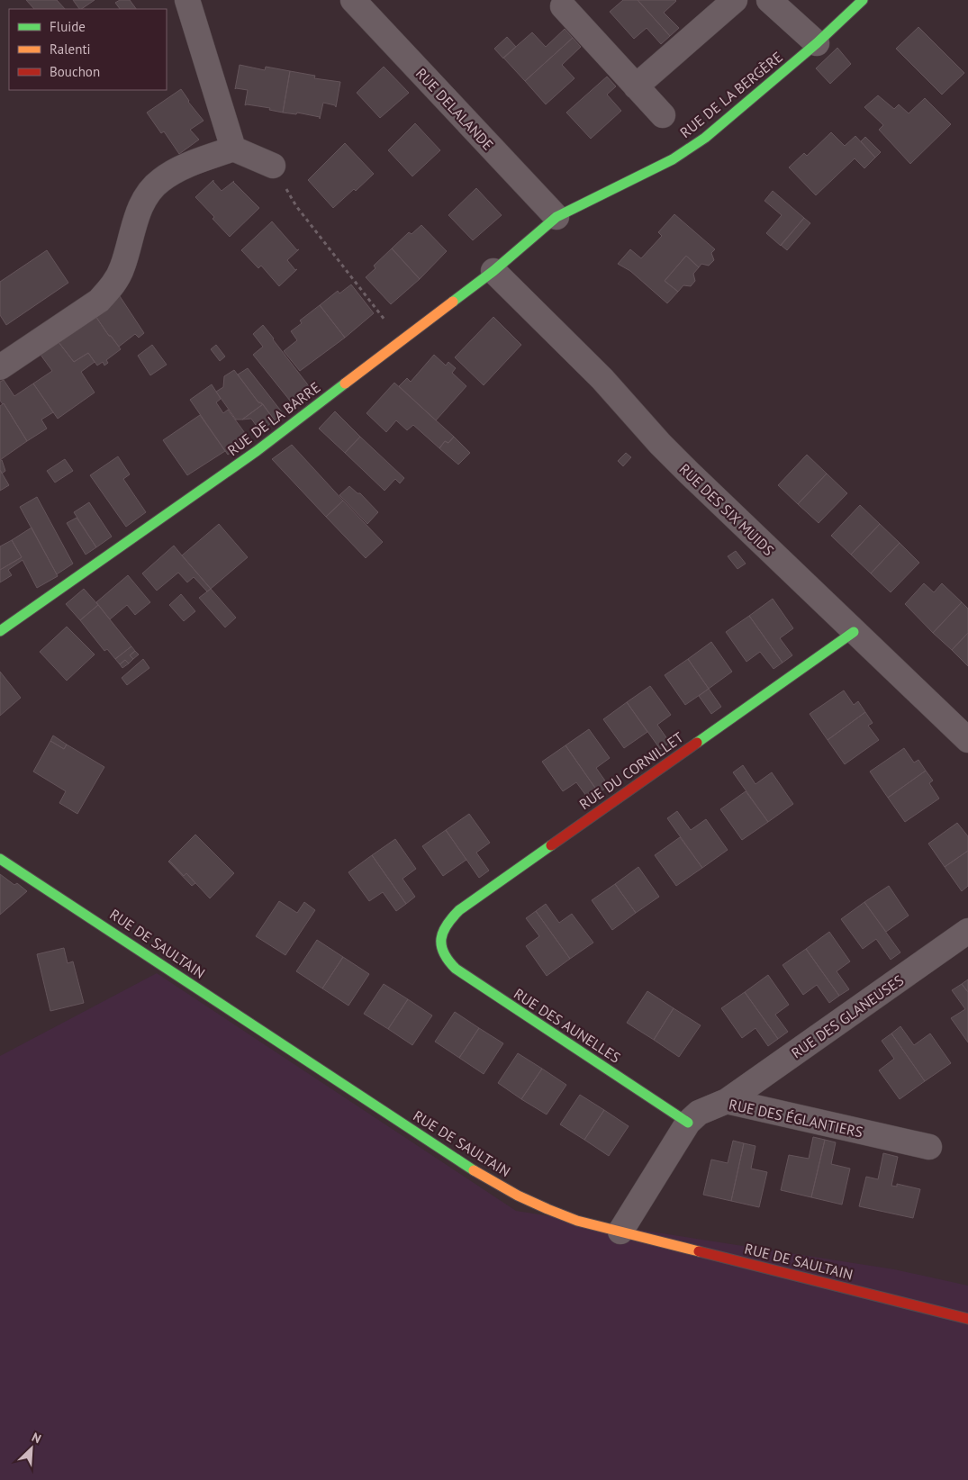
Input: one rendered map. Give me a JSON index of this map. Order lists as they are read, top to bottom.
{
  "streets": {
    "street": [
      "RUE DE LA BERGÈRE",
      "RUE DELALANDE",
      "RUE DE LA BARRE",
      "RUE DES SIX MUIDS",
      "RUE DU CORNILLET",
      "RUE DE SAULTAIN",
      "RUE DES GLANEUSES",
      "RUE DES AUNELLES",
      "RUE DES ÉGLANTIERS"
    ]
  },
  "crossings": [
    ["RUE DE LA BERGÈRE", "RUE DELALANDE"],
    ["RUE DE LA BERGÈRE", "RUE DE LA BARRE"],
    ["RUE DELALANDE", "RUE DE LA BARRE"],
    ["RUE DE LA BARRE", "RUE DES SIX MUIDS"],
    ["RUE DES SIX MUIDS", "RUE DU CORNILLET"],
    ["RUE DU CORNILLET", "RUE DES AUNELLES"],
    ["RUE DE SAULTAIN", "RUE DES ÉGLANTIERS"],
    ["RUE DES GLANEUSES", "RUE DES ÉGLANTIERS"],
    ["RUE DES AUNELLES", "RUE DES ÉGLANTIERS"]
  ],
  "legend": ["Fluide", "Ralenti", "Bouchon"],
  "north": "top right"
}
